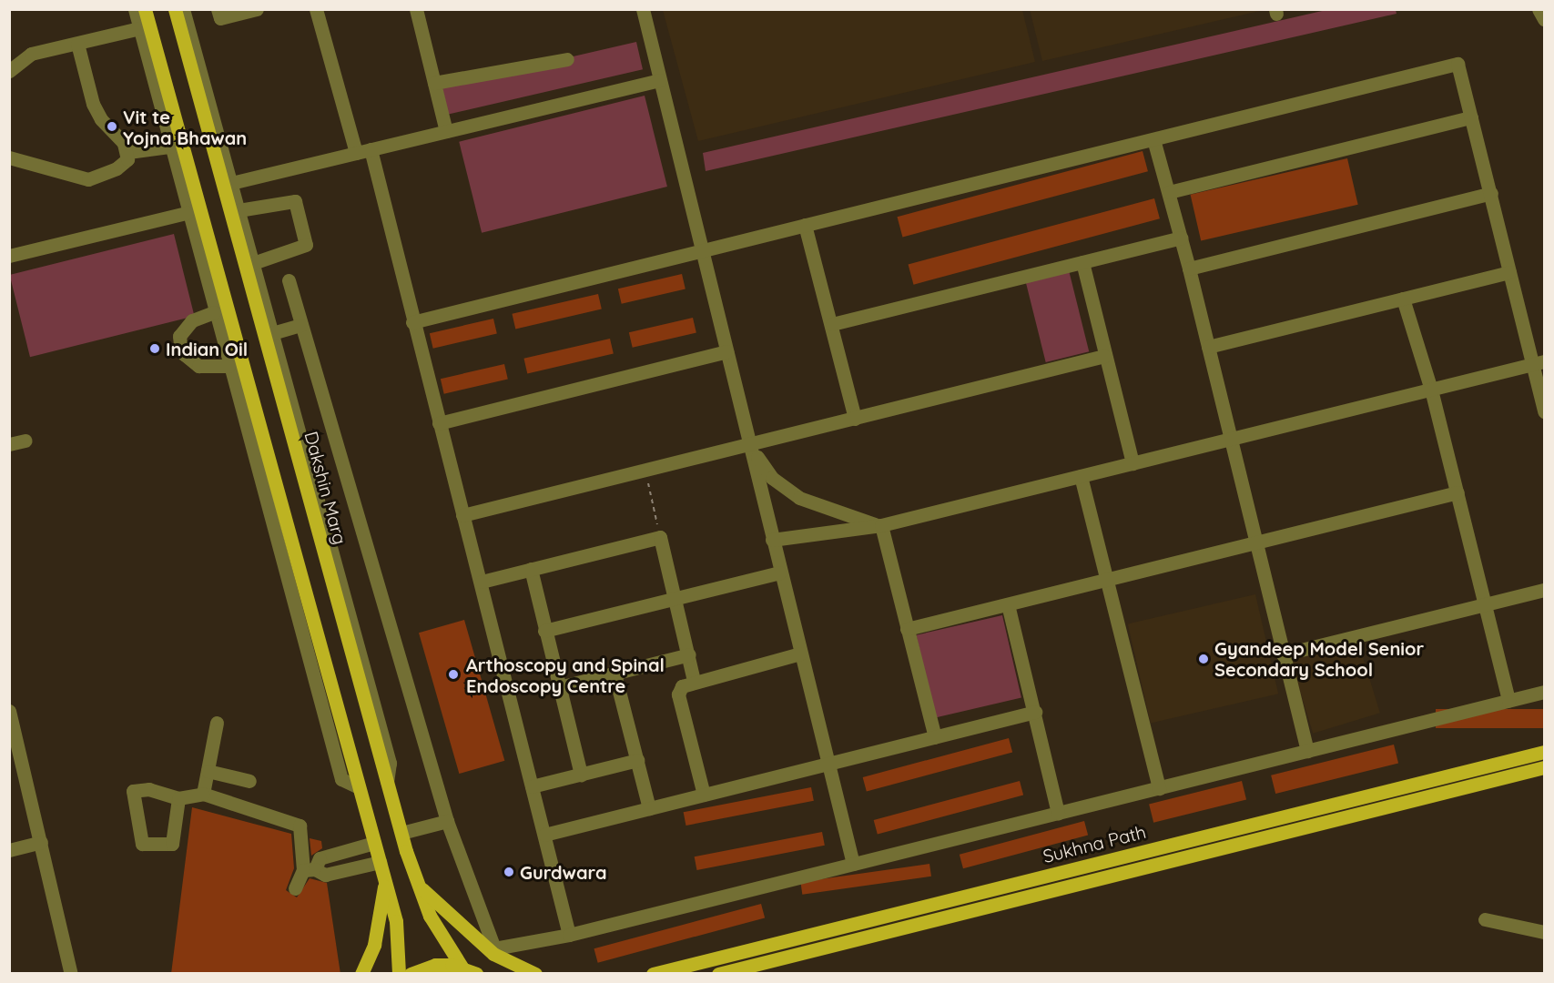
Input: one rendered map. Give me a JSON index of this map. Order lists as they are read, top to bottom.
{
  "streets": {
    "main road": ["Dakshin Marg", "Sukhna Path"]
  },
  "places": [
    "Vit te Yojna Bhawan",
    "Indian Oil",
    "Gyandeep Model Senior Secondary School",
    "Arthoscopy and Spinal Endoscopy Centre",
    "Gurdwara"
  ]
}
